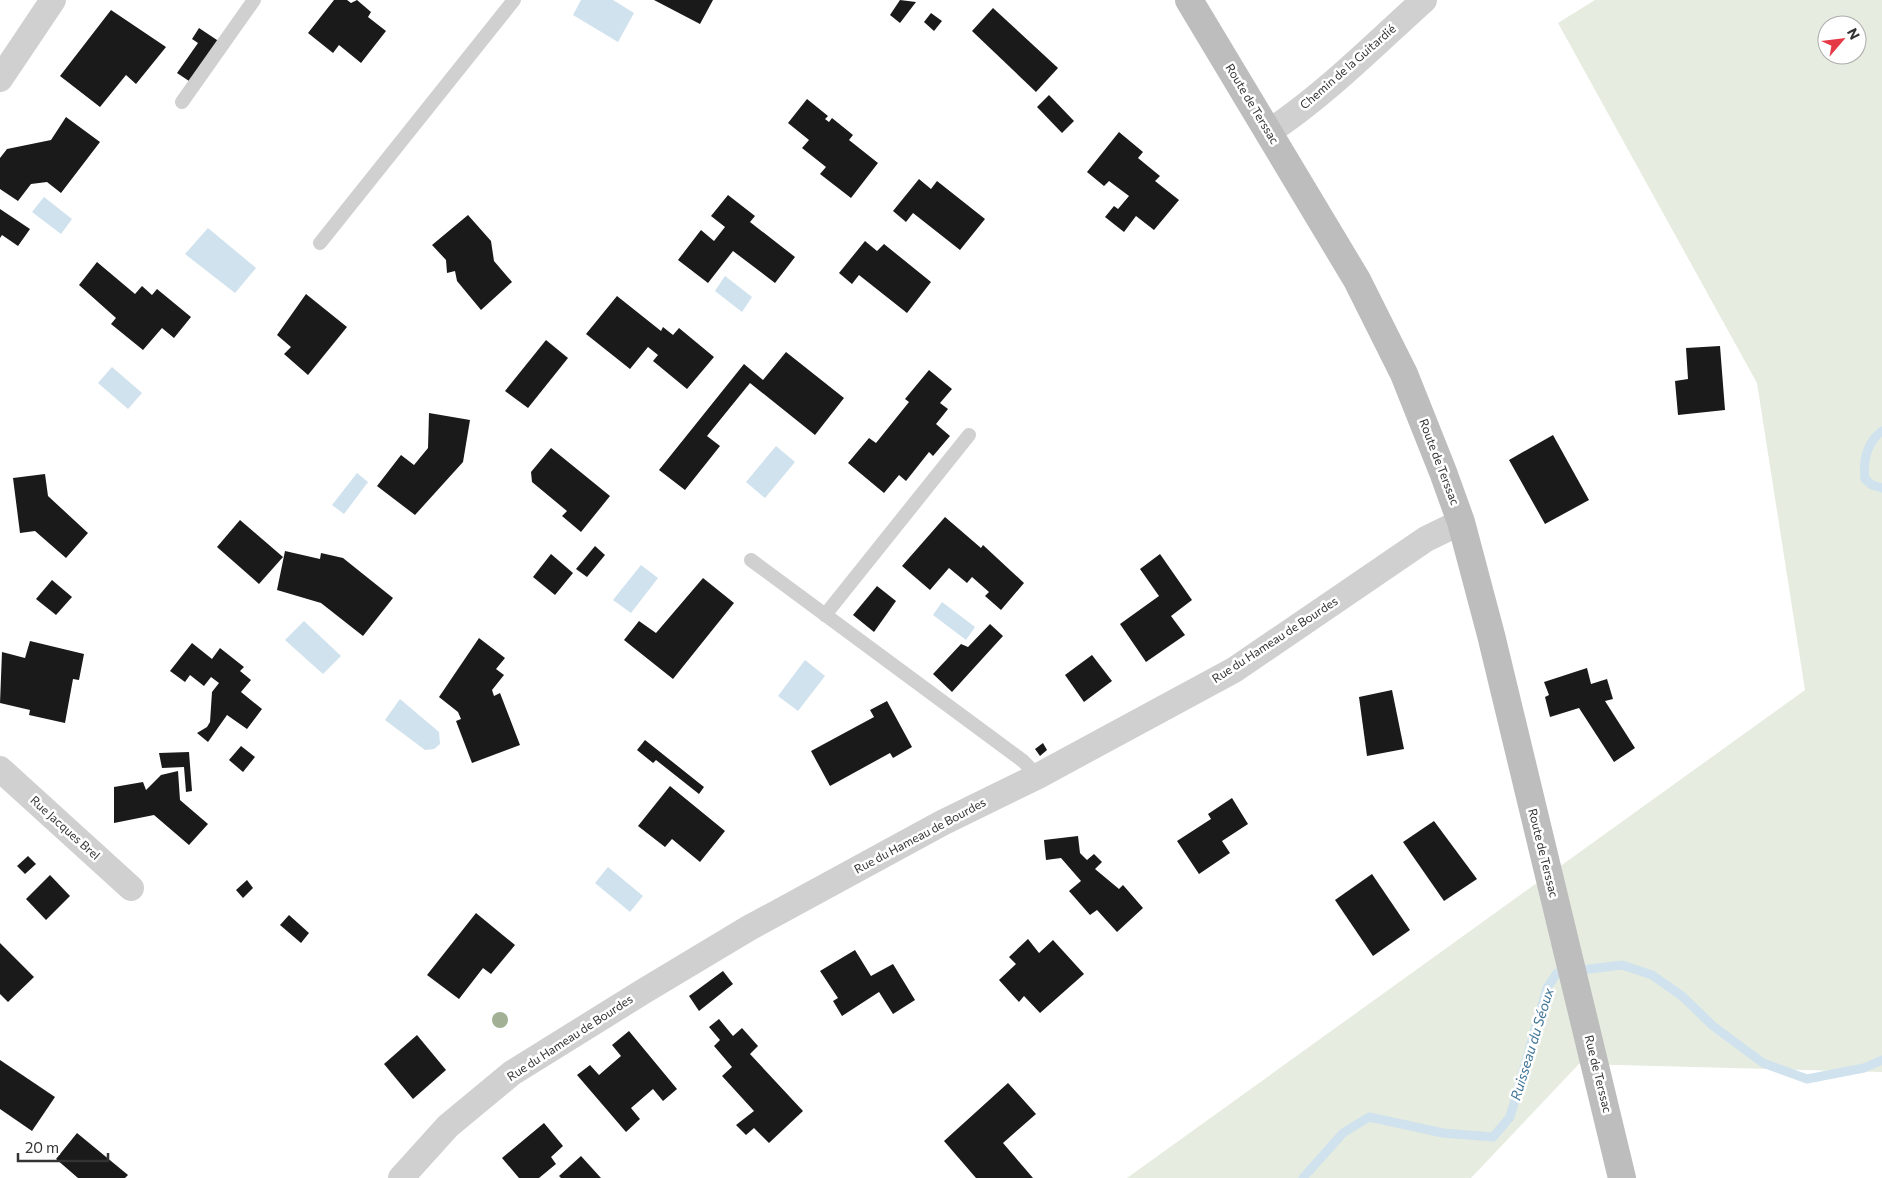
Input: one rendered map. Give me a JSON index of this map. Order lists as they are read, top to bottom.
{
  "streets": {
    "street": [
      "Chemin de la Guitardié",
      "Route de Terssac",
      "Rue du Hameau de Bourdes",
      "Rue Jacques Brel",
      "Rue de Terssac"
    ]
  },
  "crossings": [
    ["Chemin de la Guitardié", "Route de Terssac"],
    ["Route de Terssac", "Rue du Hameau de Bourdes"],
    ["Route de Terssac", "Rue de Terssac"]
  ],
  "water": ["Ruisseau du Séoux"],
  "scale_bar": "20 m",
  "north": "top right"
}
